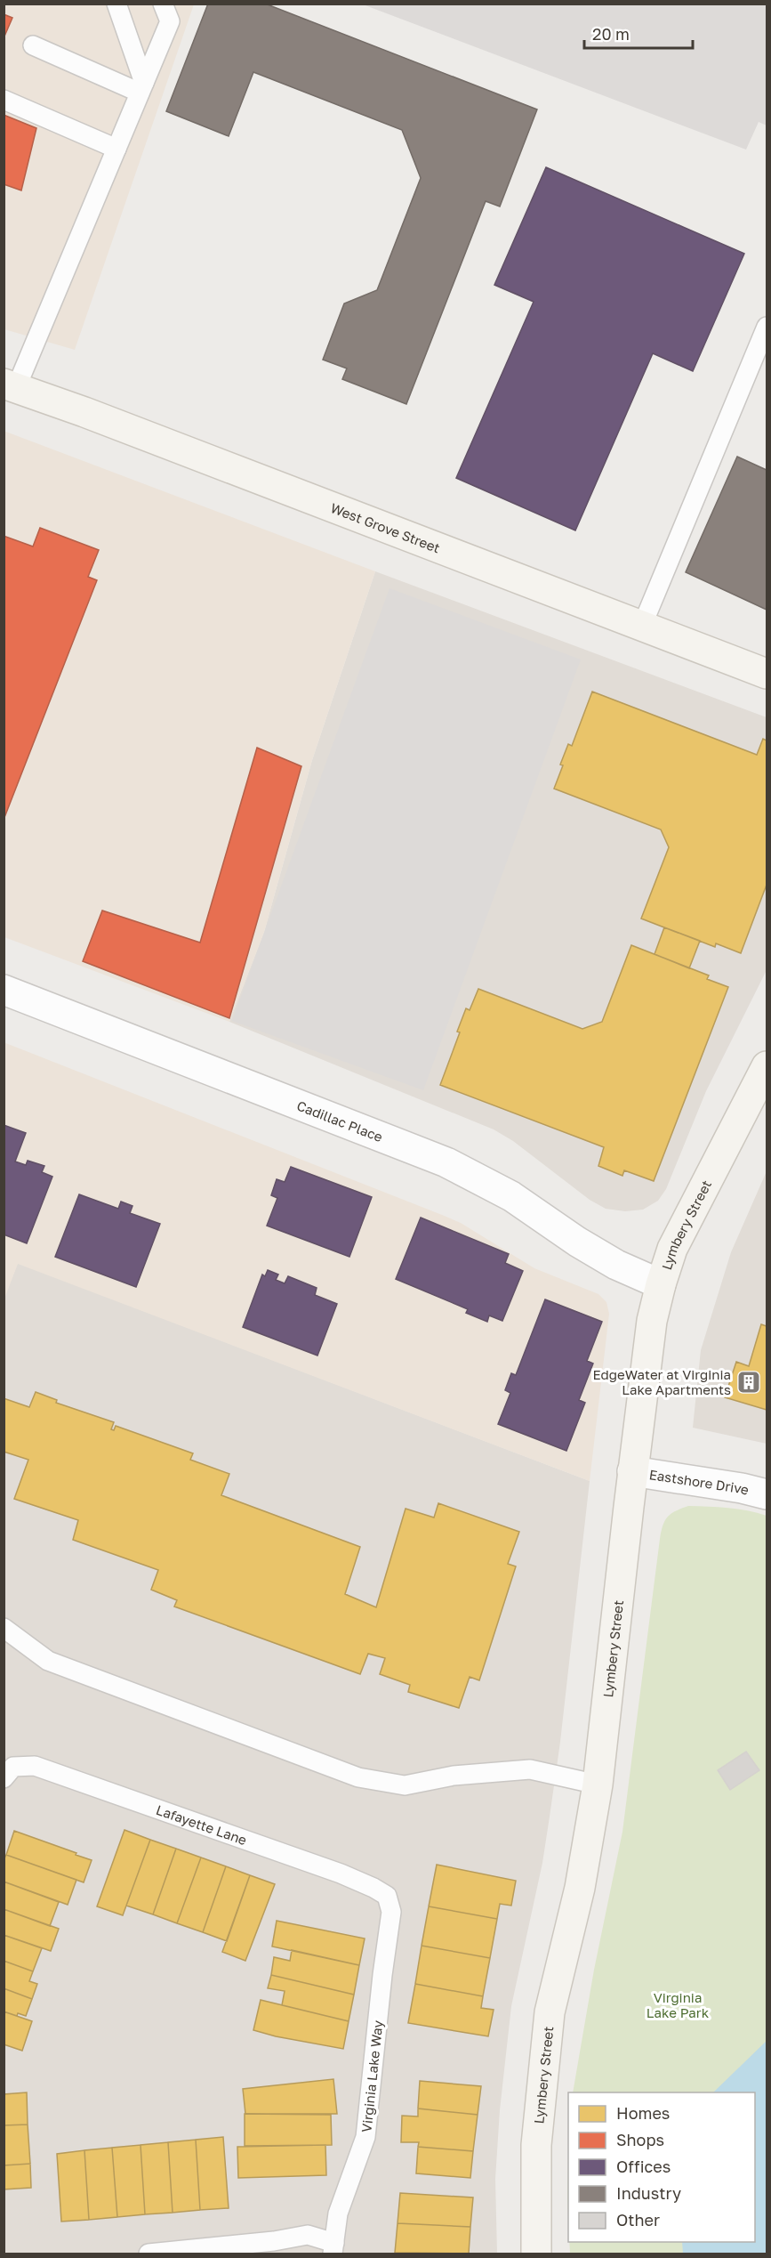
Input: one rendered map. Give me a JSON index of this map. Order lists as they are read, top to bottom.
{
  "streets": {
    "street": [
      "West Grove Street",
      "Cadillac Place",
      "Lymbery Street",
      "Eastshore Drive"
    ],
    "lane": ["Lafayette Lane", "Virginia Lake Way"]
  },
  "crossings": [
    ["Cadillac Place", "Lymbery Street"],
    ["Lymbery Street", "Eastshore Drive"],
    ["Lafayette Lane", "Virginia Lake Way"]
  ],
  "parks": ["Virginia Lake Park"],
  "places": {
    "building": ["EdgeWater at Virginia Lake Apartments"]
  },
  "legend": [
    "Homes",
    "Shops",
    "Offices",
    "Industry",
    "Other"
  ],
  "scale_bar": "20 m"
}
